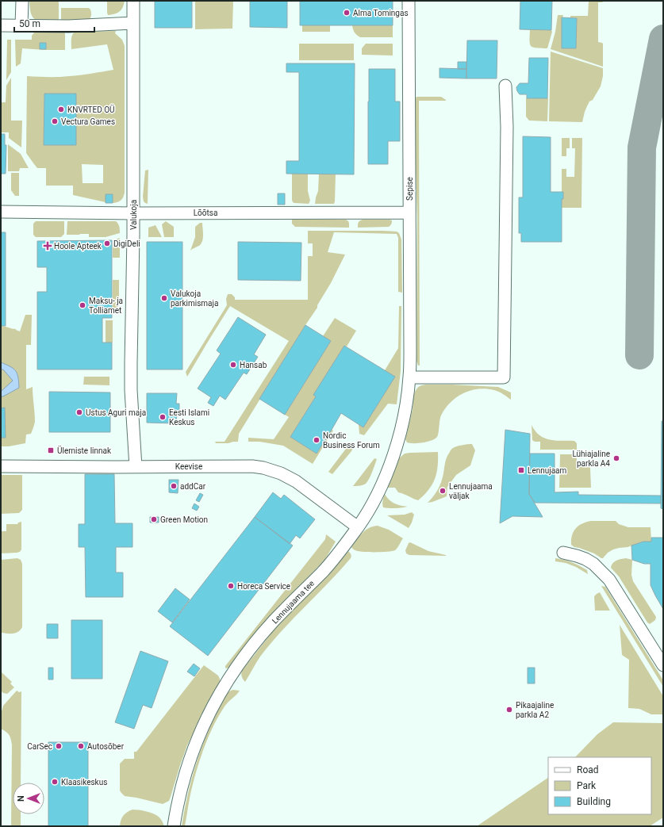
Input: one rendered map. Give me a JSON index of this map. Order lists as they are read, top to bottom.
{
  "streets": {
    "street": [
      "Sepise",
      "Lõõtsa",
      "Valukoja",
      "Keevise",
      "Lennujaama tee"
    ]
  },
  "crossings": [
    ["Sepise", "Lõõtsa"],
    ["Sepise", "Lennujaama tee"],
    ["Lõõtsa", "Valukoja"],
    ["Valukoja", "Keevise"],
    ["Keevise", "Lennujaama tee"]
  ],
  "places": {
    "other": [
      "Alma Tomingas",
      "KNVRTED OÜ",
      "Vectura Games",
      "DigiDeli",
      "Valukoja parkimismaja",
      "Maksu- ja Tolliamet",
      "Hansab",
      "Ustus Aguri maja",
      "Eesti Islami Keskus",
      "Nordic Business Forum",
      "Lühiajaline parkla A4",
      "addCar",
      "Lennujaama väljak",
      "Green Motion",
      "Horeca Service",
      "Pikaajaline parkla A2",
      "CarSec",
      "Autosõber",
      "Klaasikeskus"
    ],
    "health": ["Hoole Apteek"],
    "transit": ["Ülemiste linnak", "Lennujaam"]
  },
  "legend": ["Road", "Park", "Building"],
  "scale_bar": "50 m",
  "north": "left"
}
